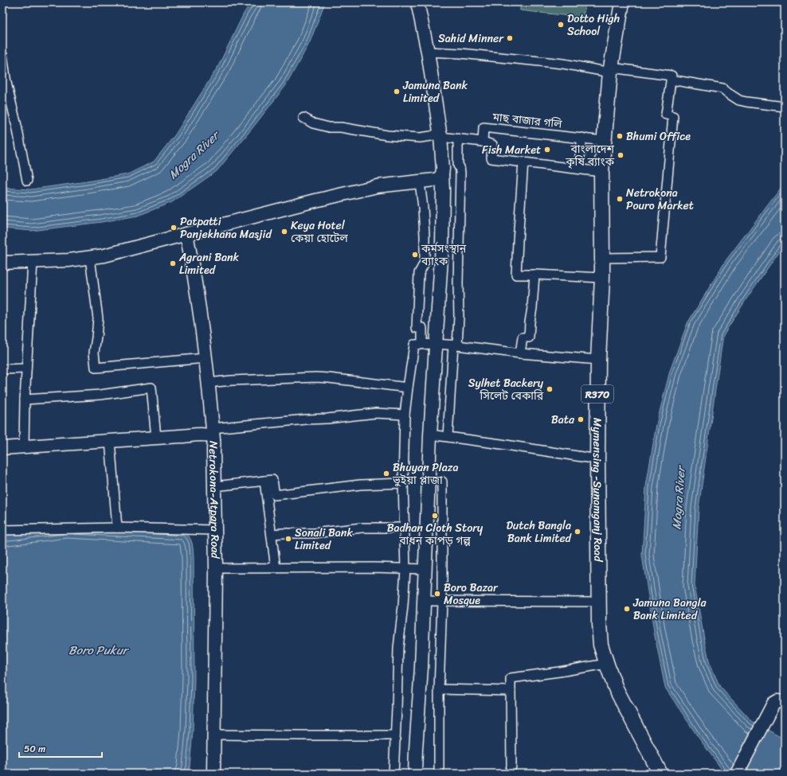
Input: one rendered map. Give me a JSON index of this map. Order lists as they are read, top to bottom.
{
  "streets": {
    "main road": ["R370", "Mymensing -Sunamganj Road"],
    "street": ["মাছ বাজার গলি", "Netrokona-Atpara Road"]
  },
  "crossings": [
    ["মাছ বাজার গলি", "Mymensing -Sunamganj Road"]
  ],
  "water": ["Mogra River", "Boro Pukur"],
  "places": [
    "Dotto High School",
    "Sahid Minner",
    "Jamuna Bank Limited",
    "Bhumi Office",
    "Fish Market",
    "বাংলাদেশ কৃষি ব্যাংক",
    "Netrokona Pouro Market",
    "Patpatti Panjekhana Masjid",
    "Keya Hotel কেয়া হোটেল",
    "কর্মসংস্থান ব্যাংক",
    "Agrani Bank Limited",
    "Sylhet Backery সিলেট বেকারি",
    "Bata",
    "Bhuyan Plaza ভুইয়া প্লাজা",
    "Badhan Cloth Story বাধন কাপড় গল্প",
    "Dutch Bangla Bank Limited",
    "Sonali Bank Limited",
    "Boro Bazar Mosque",
    "Jamuna Bangla Bank Limited"
  ],
  "scale_bar": "50 m"
}
